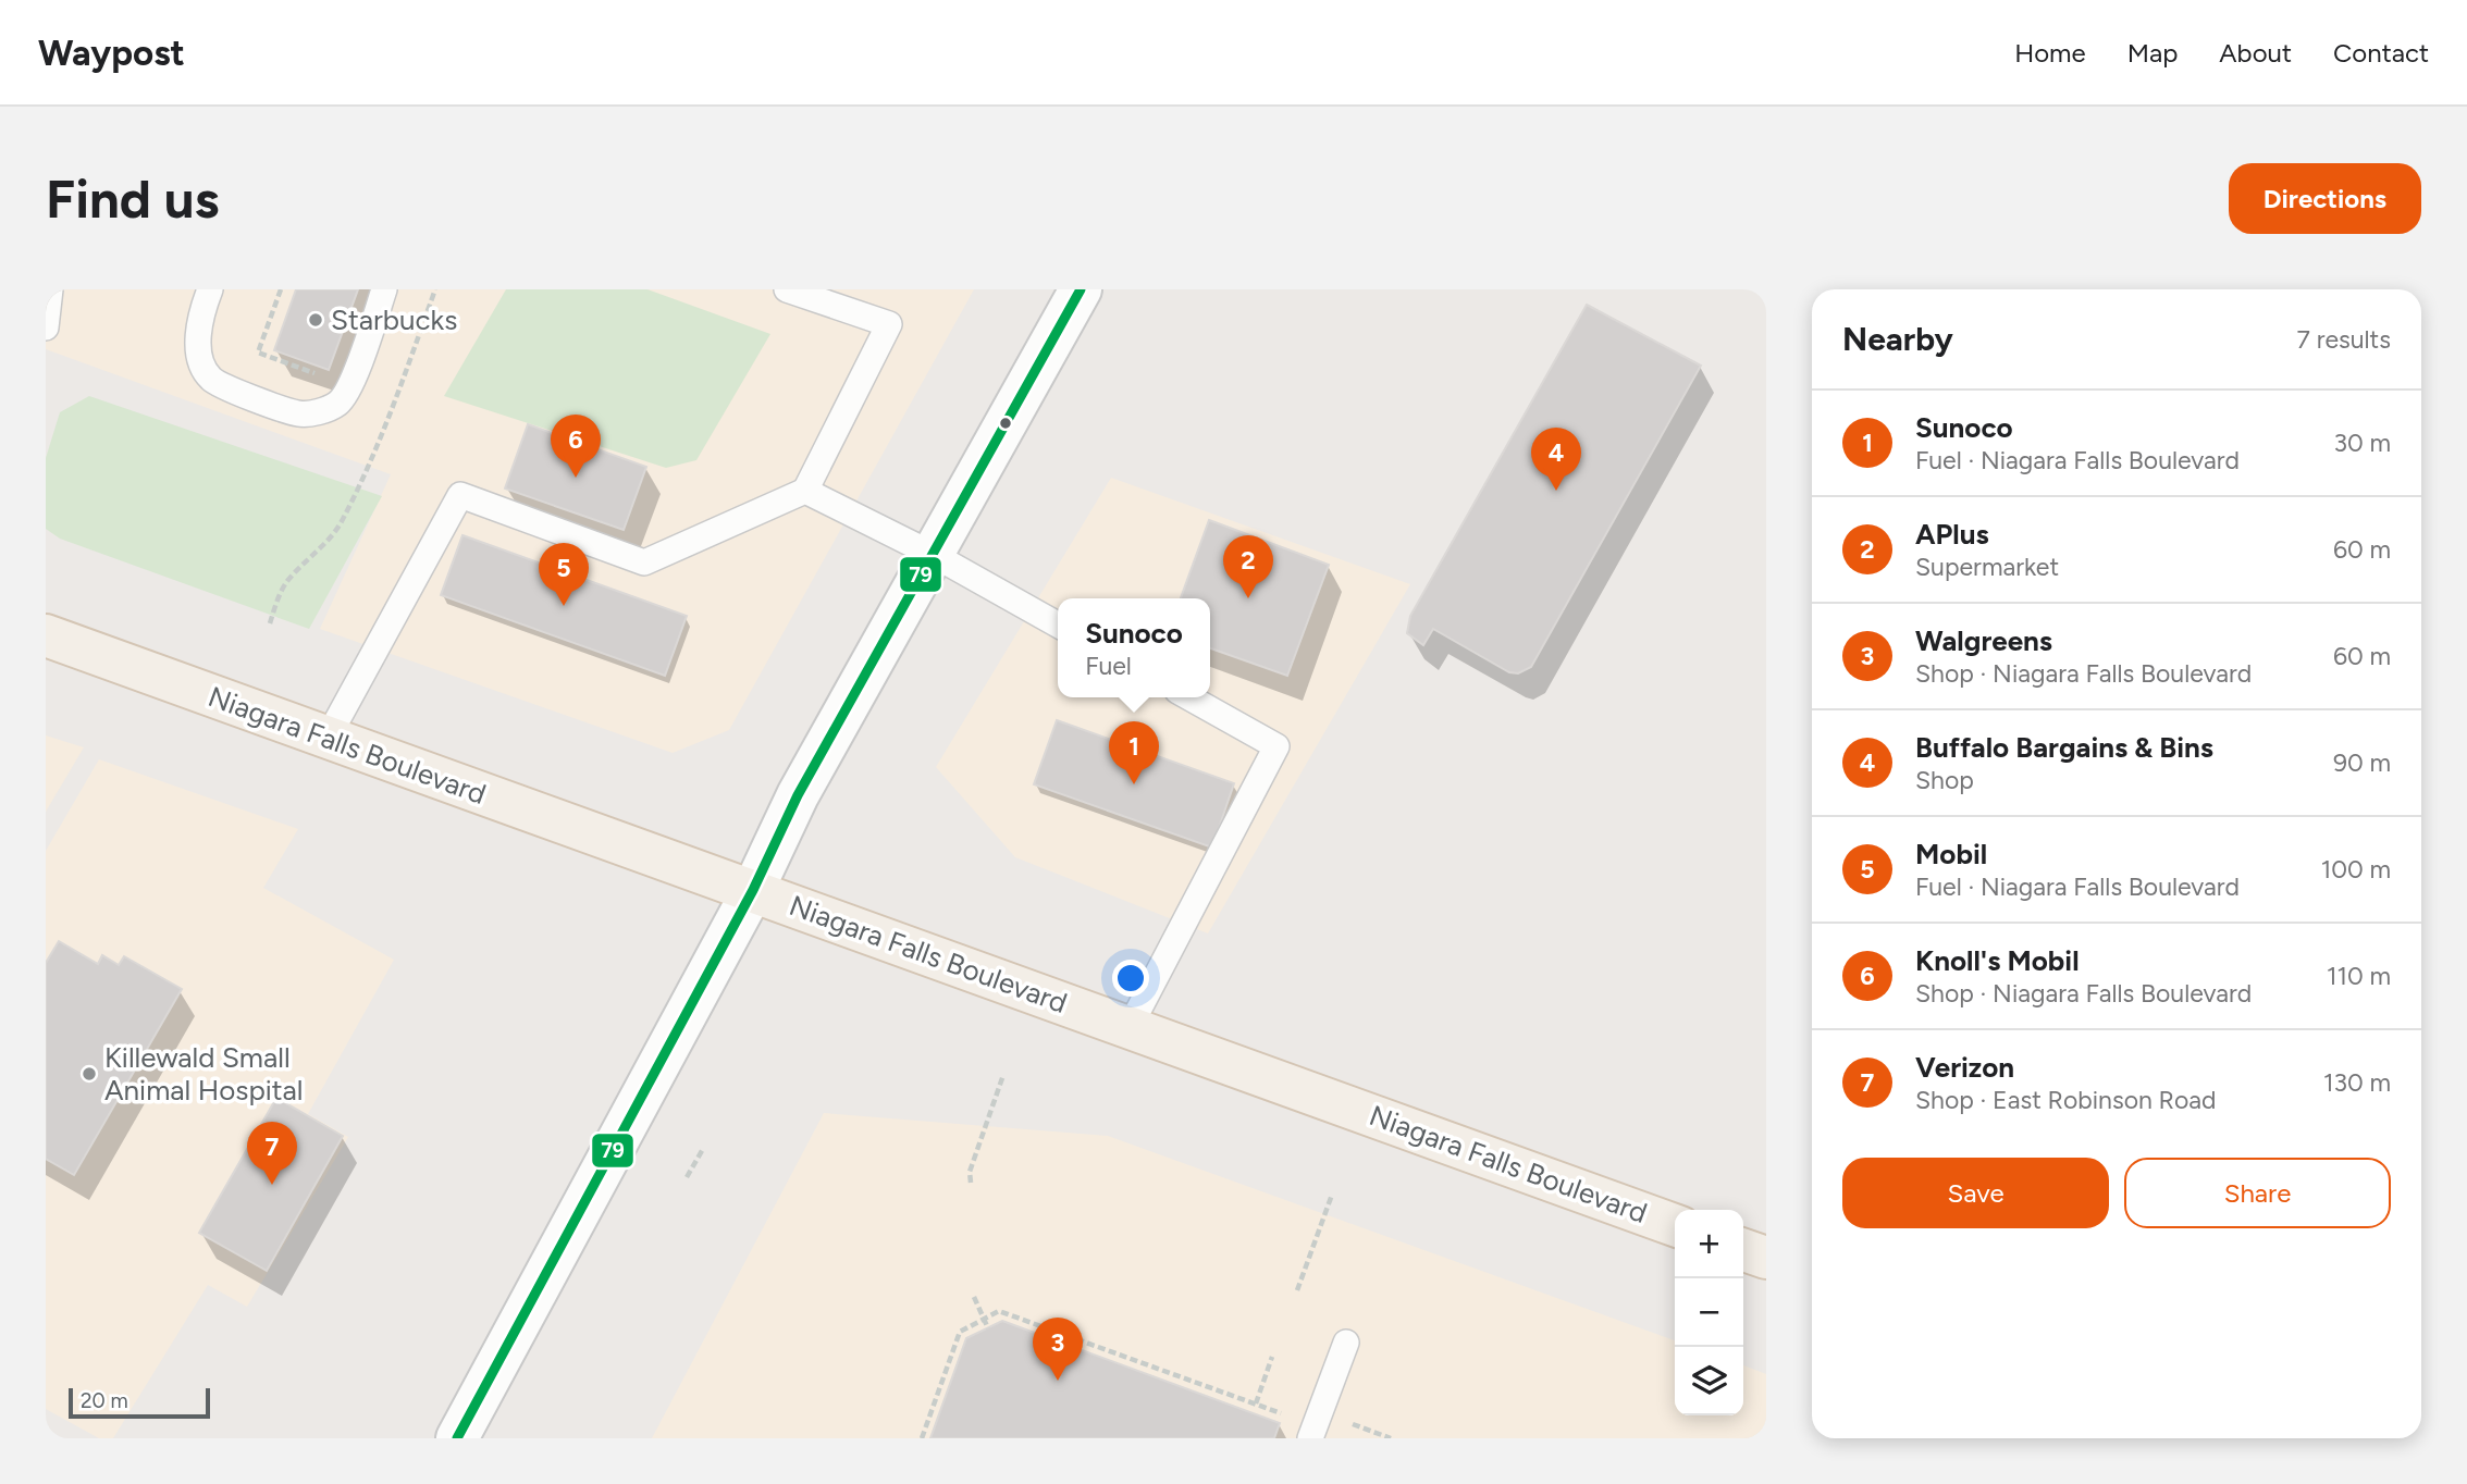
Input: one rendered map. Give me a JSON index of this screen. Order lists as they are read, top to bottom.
{
  "streets": {
    "main road": ["Niagara Falls Boulevard"]
  },
  "places": ["Starbucks", "Killewald Small Animal Hospital"],
  "lines": ["transit line 79"],
  "scale_bar": "20 m",
  "page": {
    "header": "Waypost",
    "nav": [
      "Home",
      "Map",
      "About",
      "Contact"
    ],
    "buttons": [
      "Directions",
      ["Save", "Share"]
    ],
    "title": "Find us",
    "heading": ["Nearby", "7 results"],
    "list": [
      {
        "mark": "1",
        "name": "Sunoco",
        "note": "Fuel · Niagara Falls Boulevard",
        "value": "30 m"
      },
      {
        "mark": "2",
        "name": "APlus",
        "note": "Supermarket",
        "value": "60 m"
      },
      {
        "mark": "3",
        "name": "Walgreens",
        "note": "Shop · Niagara Falls Boulevard",
        "value": "60 m"
      },
      {
        "mark": "4",
        "name": "Buffalo Bargains & Bins",
        "note": "Shop",
        "value": "90 m"
      },
      {
        "mark": "5",
        "name": "Mobil",
        "note": "Fuel · Niagara Falls Boulevard",
        "value": "100 m"
      },
      {
        "mark": "6",
        "name": "Knoll's Mobil",
        "note": "Shop · Niagara Falls Boulevard",
        "value": "110 m"
      },
      {
        "mark": "7",
        "name": "Verizon",
        "note": "Shop · East Robinson Road",
        "value": "130 m"
      }
    ],
    "pins": [
      "6",
      "4",
      "2",
      "5",
      "1",
      "7",
      "3"
    ],
    "popup": ["Sunoco", "Fuel"],
    "map_buttons": ["+", "−"],
    "scale": "20 m"
  }
}
